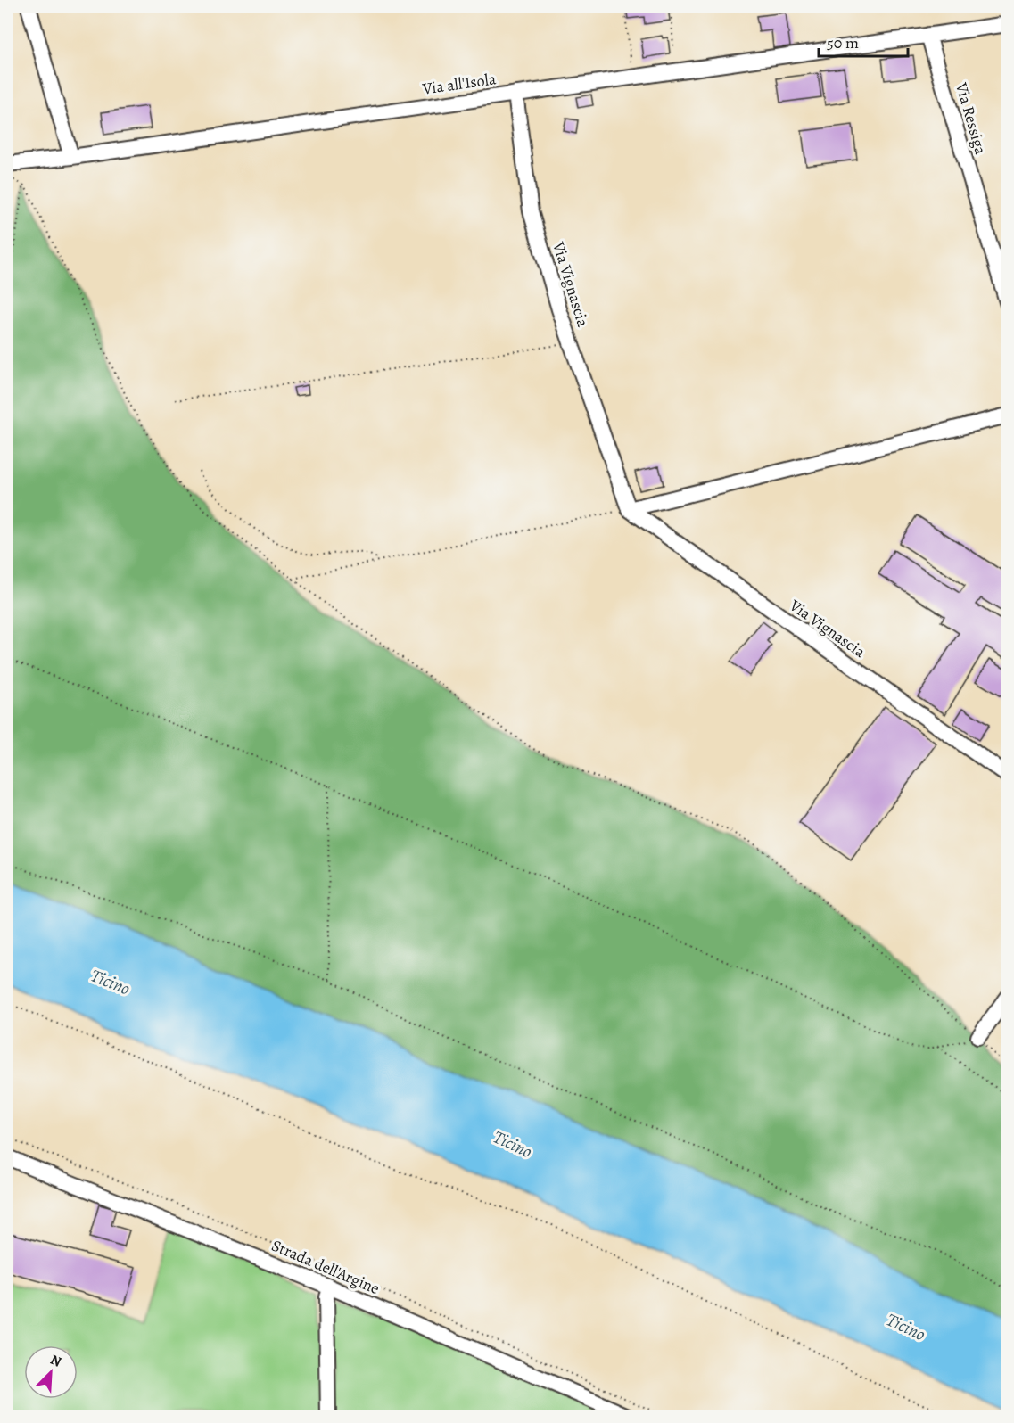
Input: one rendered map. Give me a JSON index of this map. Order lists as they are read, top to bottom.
{
  "streets": {
    "street": [
      "Via all'Isola",
      "Via Ressiga",
      "Via Vignascia",
      "Strada dell'Argine"
    ]
  },
  "crossings": [
    ["Via all'Isola", "Via Ressiga"],
    ["Via all'Isola", "Via Vignascia"]
  ],
  "water": ["Ticino"],
  "scale_bar": "50 m",
  "north": "top right"
}
